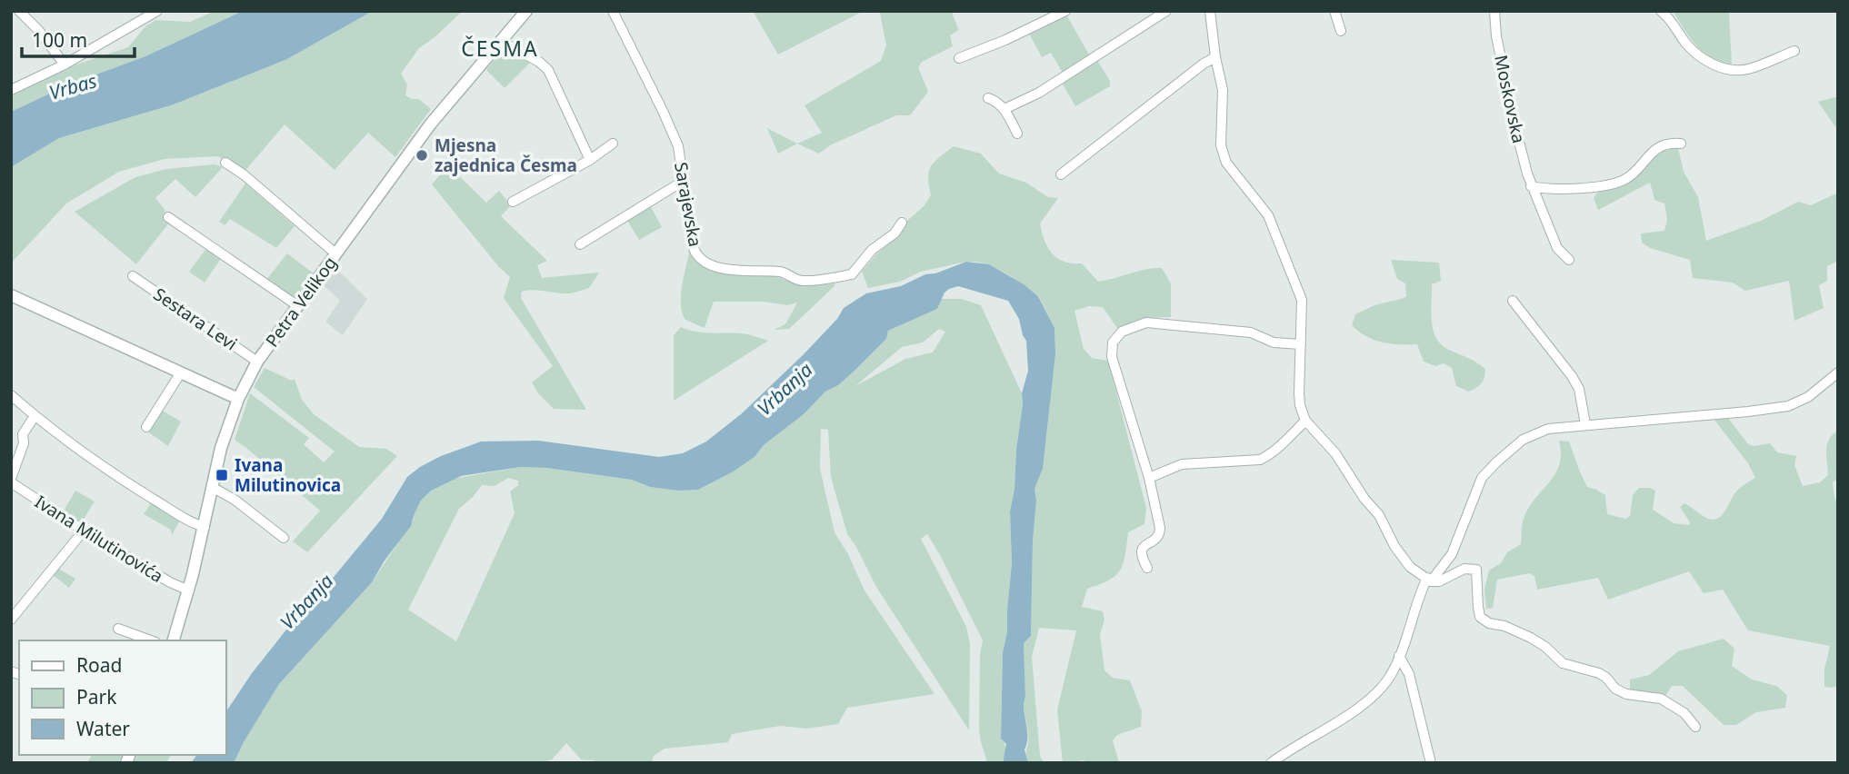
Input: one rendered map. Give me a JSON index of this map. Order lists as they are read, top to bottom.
{
  "streets": {
    "street": [
      "Moskovska",
      "Sarajevska",
      "Petra Velikog",
      "Sestara Levi",
      "Ivana Milutinovića"
    ]
  },
  "crossings": [
    ["Petra Velikog", "Sestara Levi"],
    ["Petra Velikog", "Ivana Milutinovića"]
  ],
  "districts": ["ČESMA"],
  "water": ["Vrbas", "Vrbanja"],
  "places": {
    "other": ["Mjesna zajednica Česma"],
    "transit": ["Ivana Milutinovica"]
  },
  "legend": ["Road", "Park", "Water"],
  "scale_bar": "100 m"
}
